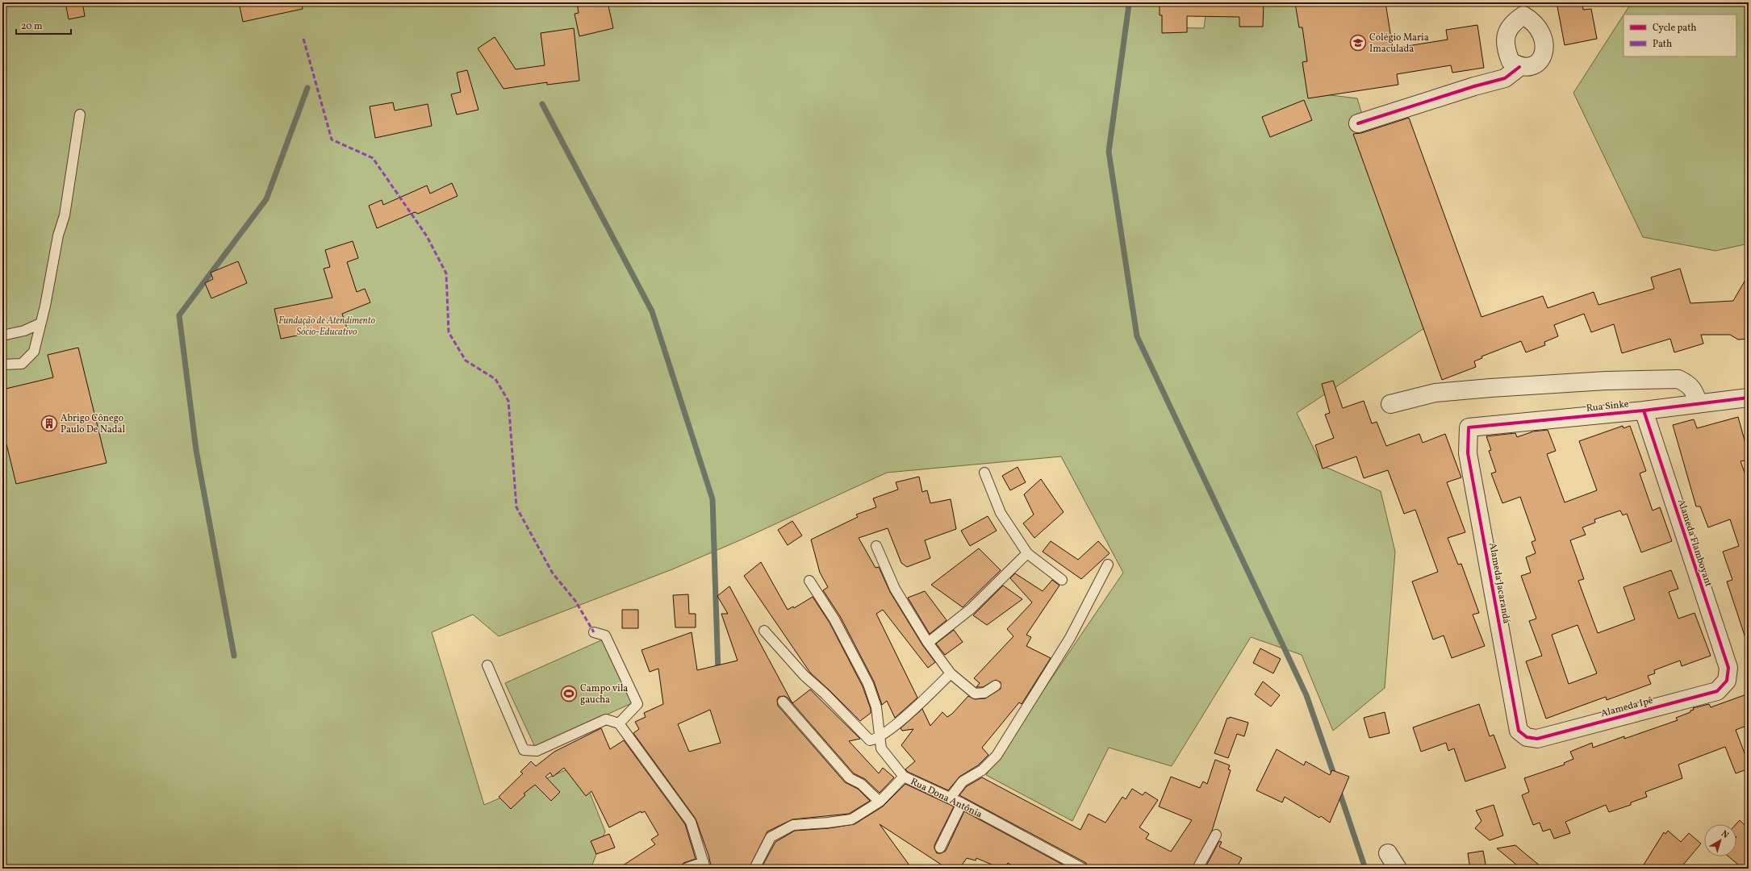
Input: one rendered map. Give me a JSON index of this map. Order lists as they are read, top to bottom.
{
  "streets": {
    "street": [
      "Rua Sinke",
      "Alameda Flamboyant",
      "Alameda Jacarandá",
      "Alameda Ipê"
    ],
    "lane": ["Rua Dona Antônia"]
  },
  "crossings": [
    ["Rua Sinke", "Alameda Flamboyant"],
    ["Rua Sinke", "Alameda Jacarandá"],
    ["Alameda Flamboyant", "Alameda Ipê"],
    ["Alameda Jacarandá", "Alameda Ipê"]
  ],
  "parks": ["Fundação de Atendimento Sócio-Educativo"],
  "places": {
    "school or university": ["Colégio Maria Imaculada"],
    "building": ["Abrigo Cônego Paulo De Nadal"],
    "sports": ["Campo vila gaucha"]
  },
  "legend": ["Cycle path", "Path"],
  "scale_bar": "20 m",
  "north": "top right"
}
